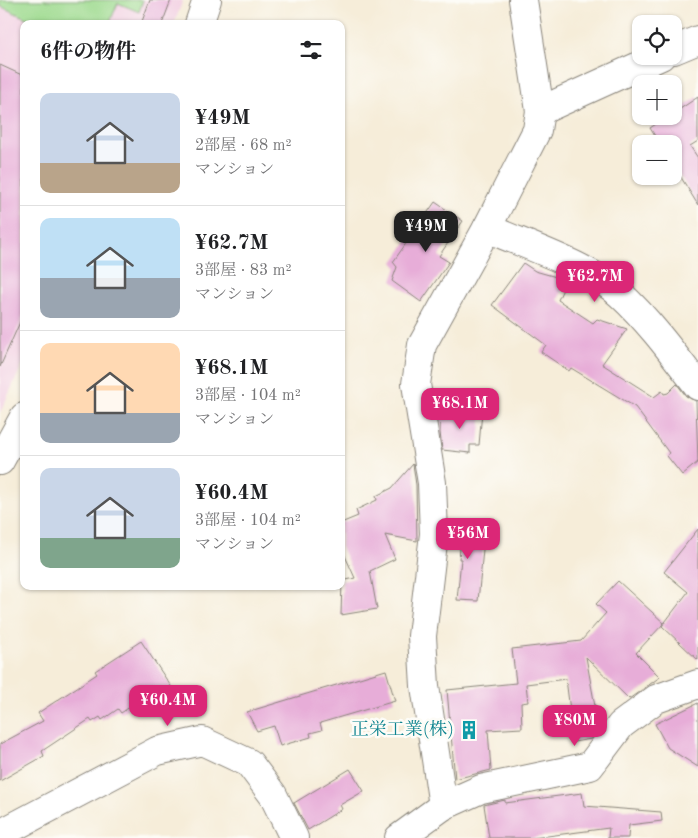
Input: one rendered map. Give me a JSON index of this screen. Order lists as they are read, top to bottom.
{
  "places": {
    "building": ["正栄工業(株)"]
  },
  "page": {
    "map_buttons": ["+", "−"],
    "heading": "6件の物件",
    "list": [
      {
        "name": "¥49M",
        "note": "2部屋 · 68 m² · マンション"
      },
      {
        "name": "¥62.7M",
        "note": "3部屋 · 83 m² · マンション"
      },
      {
        "name": "¥68.1M",
        "note": "3部屋 · 104 m² · マンション"
      },
      {
        "name": "¥60.4M",
        "note": "3部屋 · 104 m² · マンション"
      }
    ],
    "price": [
      "¥49M",
      "¥62.7M",
      "¥68.1M",
      "¥56M",
      "¥60.4M",
      "¥80M"
    ]
  }
}
